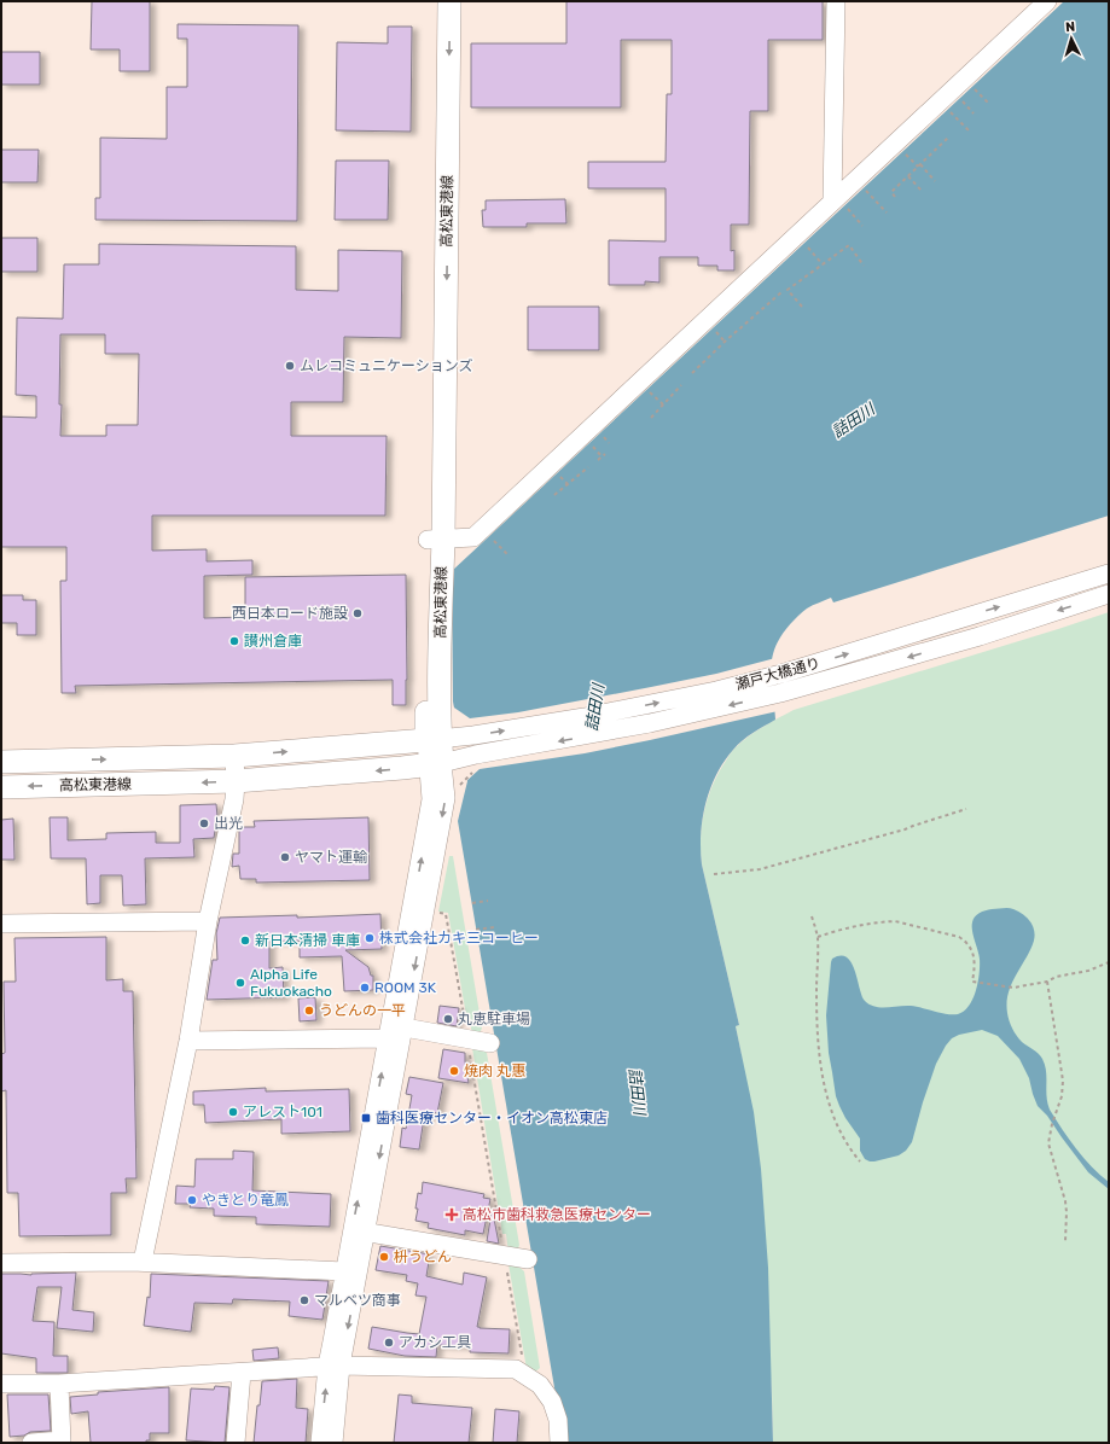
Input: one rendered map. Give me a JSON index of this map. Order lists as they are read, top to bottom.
{
  "streets": {
    "main road": ["高松東港線"],
    "street": ["瀬戸大橋通り"]
  },
  "crossings": [
    ["高松東港線", "瀬戸大橋通り"]
  ],
  "water": ["詰田川"],
  "places": {
    "other": [
      "ムレコミュニケーションズ",
      "西日本ロード施設",
      "讃州倉庫",
      "出光",
      "ヤマト運輸",
      "株式会社カキ三コーヒー",
      "新日本清掃 車庫",
      "Alpha Life Fukuokacho",
      "ROOM 3K",
      "うどんの一平",
      "丸恵駐車場",
      "焼肉 丸惠",
      "アレスト101",
      "やきとり竜鳳",
      "枡うどん",
      "マルベツ商事",
      "アカシ工具"
    ],
    "transit": ["歯科医療センター・イオン高松東店"],
    "health": ["高松市歯科救急医療センター"]
  },
  "north": "top"
}
